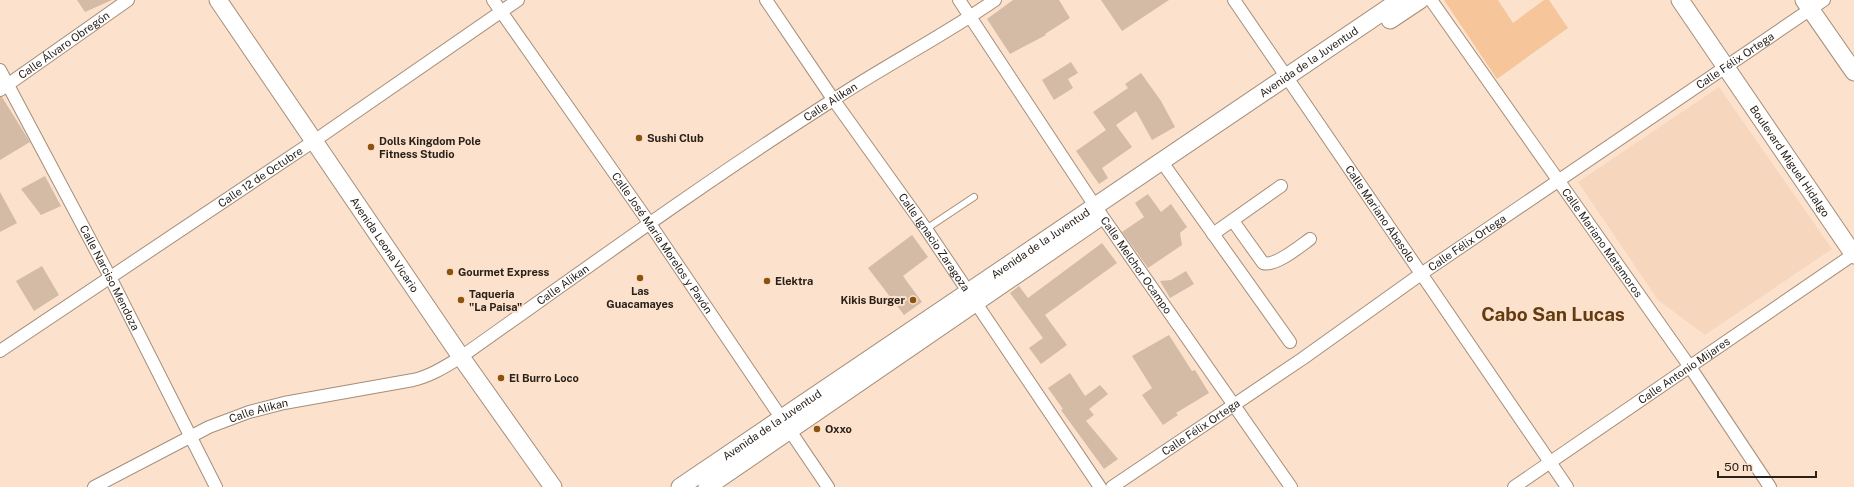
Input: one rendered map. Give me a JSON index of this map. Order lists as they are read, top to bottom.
{
  "streets": {
    "street": [
      "Calle Álvaro Obregón",
      "Calle Félix Ortega",
      "Avenida de la Juventud",
      "Calle Alikan",
      "Boulevard Miguel Hidalgo",
      "Calle 12 de Octubre",
      "Calle Mariano Abasolo",
      "Calle José María Morelos y Pavón",
      "Calle Ignacio Zaragoza",
      "Calle Mariano Matamoros",
      "Avenida Leona Vicario",
      "Calle Melchor Ocampo",
      "Calle Narciso Mendoza",
      "Calle Antonio Mijares"
    ]
  },
  "crossings": [
    ["Calle Álvaro Obregón", "Calle Narciso Mendoza"],
    ["Calle Félix Ortega", "Boulevard Miguel Hidalgo"],
    ["Calle Félix Ortega", "Calle Mariano Abasolo"],
    ["Calle Félix Ortega", "Calle Mariano Matamoros"],
    ["Calle Félix Ortega", "Calle Melchor Ocampo"],
    ["Avenida de la Juventud", "Calle Mariano Abasolo"],
    ["Avenida de la Juventud", "Calle José María Morelos y Pavón"],
    ["Avenida de la Juventud", "Calle Ignacio Zaragoza"],
    ["Avenida de la Juventud", "Calle Melchor Ocampo"],
    ["Calle Alikan", "Calle José María Morelos y Pavón"],
    ["Calle Alikan", "Calle Ignacio Zaragoza"],
    ["Calle Alikan", "Avenida Leona Vicario"],
    ["Calle Alikan", "Calle Melchor Ocampo"],
    ["Calle Alikan", "Calle Narciso Mendoza"],
    ["Boulevard Miguel Hidalgo", "Calle Antonio Mijares"],
    ["Calle 12 de Octubre", "Calle José María Morelos y Pavón"],
    ["Calle 12 de Octubre", "Avenida Leona Vicario"],
    ["Calle 12 de Octubre", "Calle Narciso Mendoza"],
    ["Calle Mariano Abasolo", "Calle Antonio Mijares"],
    ["Calle Mariano Matamoros", "Calle Antonio Mijares"]
  ],
  "districts": ["Cabo San Lucas"],
  "places": [
    "Sushi Club",
    "Dolls Kingdom Pole Fitness Studio",
    "Gourmet Express",
    "Las Guacamayes",
    "Elektra",
    "Taqueria \"La Paisa\"",
    "Kikis Burger",
    "El Burro Loco",
    "Oxxo"
  ],
  "scale_bar": "50 m"
}
